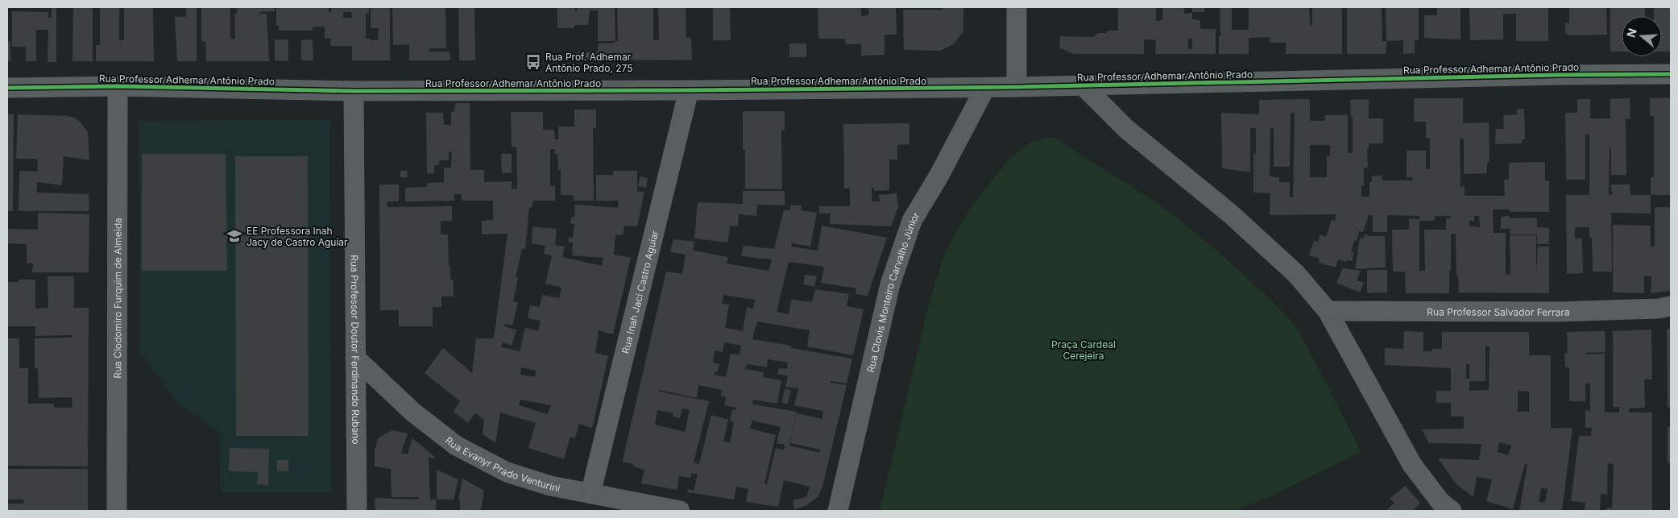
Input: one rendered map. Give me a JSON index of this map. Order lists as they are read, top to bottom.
{
  "streets": {
    "street": [
      "Rua Professor Adhemar Antônio Prado",
      "Rua Inah Jaci Castro Aguiar",
      "Rua Clovis Monteiro Carvalho Júnior",
      "Rua Clodomiro Furquim de Almeida",
      "Rua Professor Salvador Ferrara",
      "Rua Professor Doutor Ferdinando Rubano",
      "Rua Evanyr Prado Venturini"
    ]
  },
  "crossings": [
    ["Rua Professor Adhemar Antônio Prado", "Rua Inah Jaci Castro Aguiar"],
    ["Rua Professor Adhemar Antônio Prado", "Rua Clovis Monteiro Carvalho Júnior"],
    ["Rua Professor Adhemar Antônio Prado", "Rua Clodomiro Furquim de Almeida"],
    ["Rua Professor Adhemar Antônio Prado", "Rua Professor Doutor Ferdinando Rubano"],
    ["Rua Inah Jaci Castro Aguiar", "Rua Evanyr Prado Venturini"],
    ["Rua Professor Doutor Ferdinando Rubano", "Rua Evanyr Prado Venturini"]
  ],
  "parks": ["Praça Cardeal Cerejeira"],
  "places": {
    "bus stop": ["Rua Prof. Adhemar Antônio Prado, 275"],
    "school or university": ["EE Professora Inah Jacy de Castro Aguiar"]
  },
  "north": "left"
}
